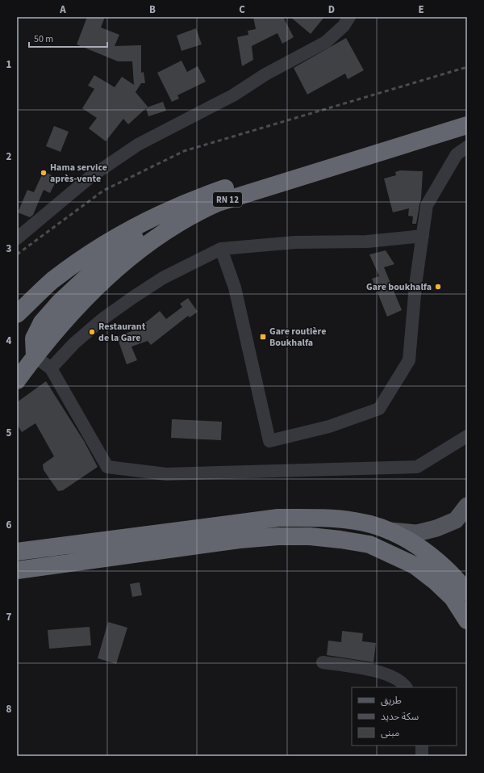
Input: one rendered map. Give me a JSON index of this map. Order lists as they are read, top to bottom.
{
  "streets": {
    "highway": ["RN 12"]
  },
  "places": {
    "other": ["Hama service après-vente", "Gare boukhalfa", "Restaurant de la Gare"],
    "transit": ["Gare routière Boukhalfa"]
  },
  "legend": ["طريق", "سكة حديد", "مبنى"],
  "scale_bar": "50 m",
  "grid": {
    "columns": [
      "A",
      "B",
      "C",
      "D",
      "E"
    ],
    "rows": [
      "1",
      "2",
      "3",
      "4",
      "5",
      "6",
      "7",
      "8"
    ]
  }
}
